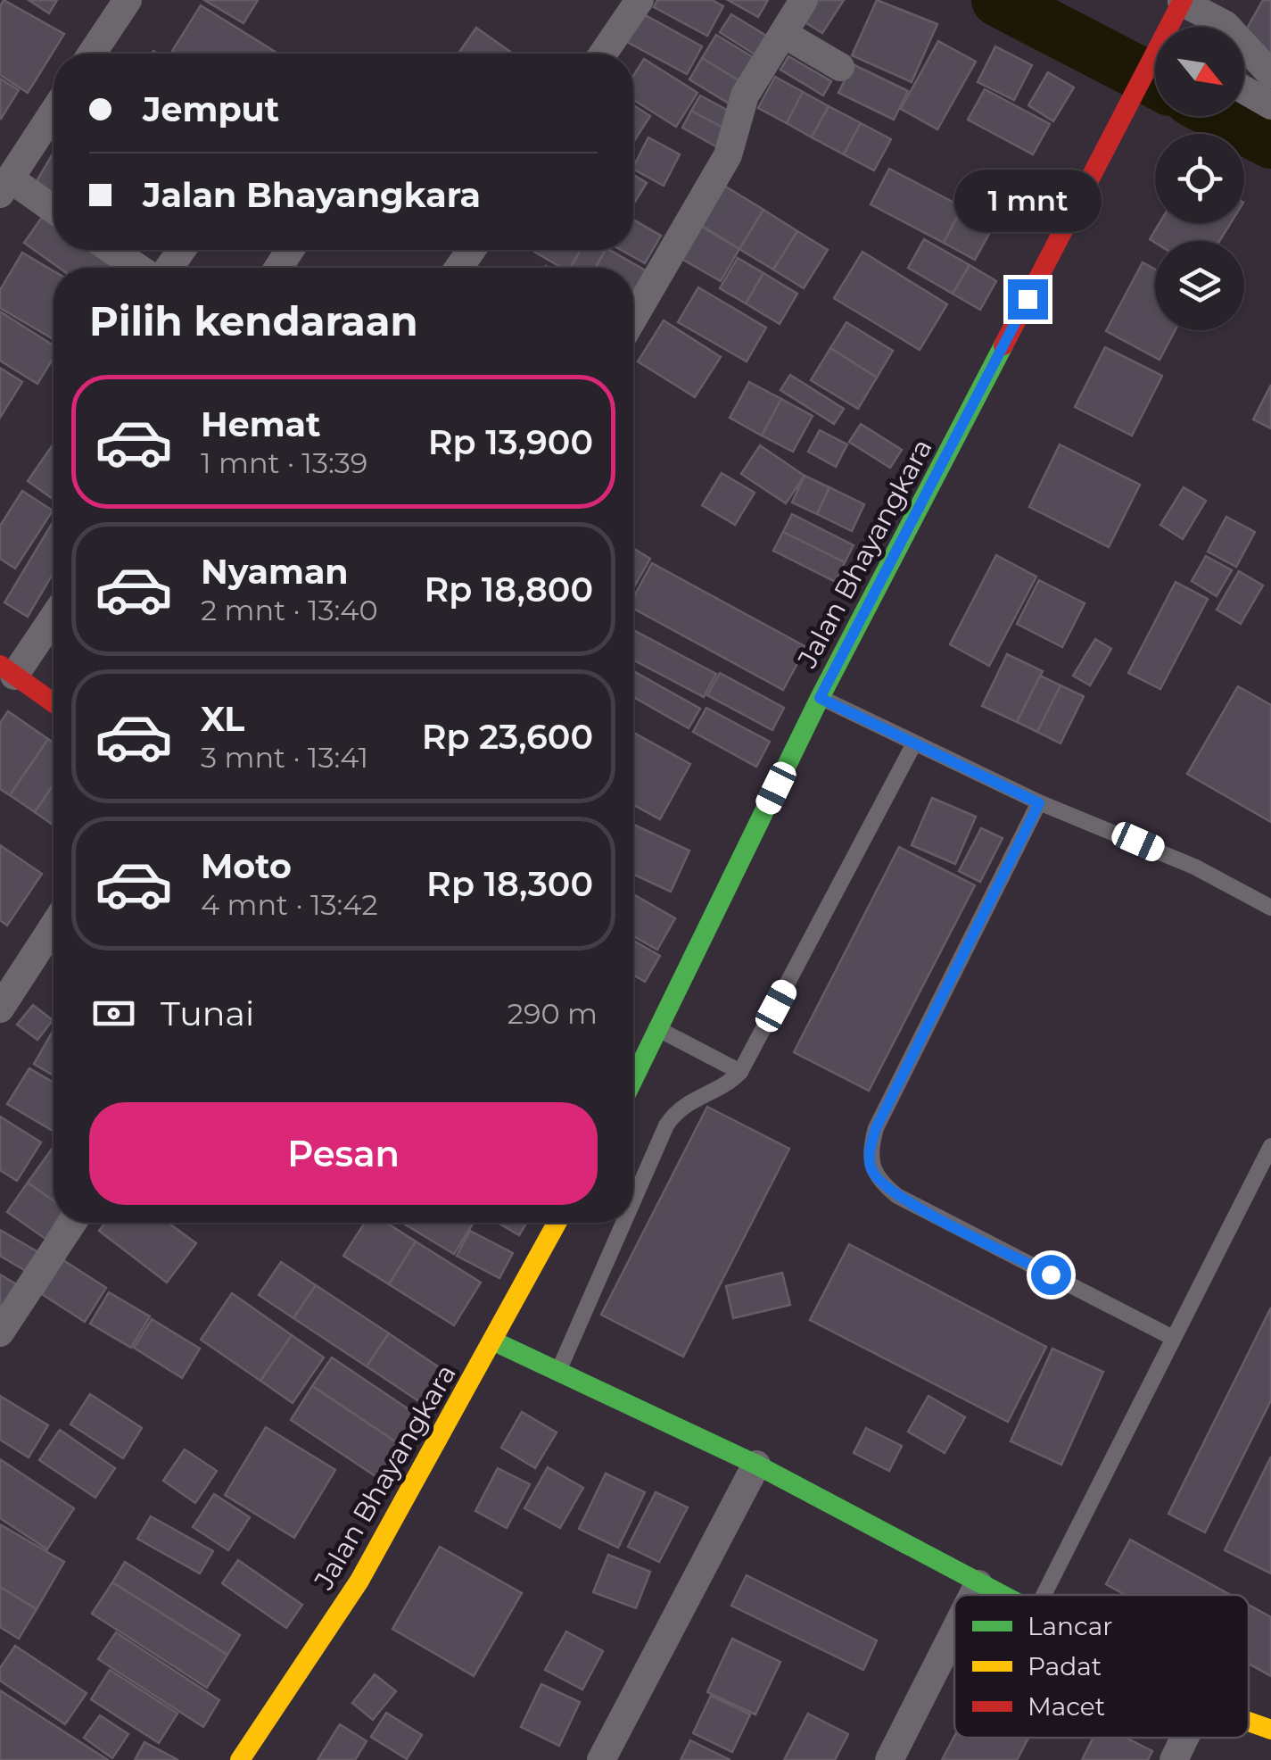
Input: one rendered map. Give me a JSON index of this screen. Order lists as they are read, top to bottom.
{
  "streets": {
    "main road": ["Jalan Bhayangkara"]
  },
  "legend": ["Lancar", "Padat", "Macet"],
  "north": "bottom right",
  "page": {
    "banner": ["Jemput", "Jalan Bhayangkara"],
    "bubble": "1 mnt",
    "heading": "Pilih kendaraan",
    "list": [
      {
        "name": "Hemat",
        "note": "1 mnt · 13:39",
        "value": "Rp 13,900"
      },
      {
        "name": "Nyaman",
        "note": "2 mnt · 13:40",
        "value": "Rp 18,800"
      },
      {
        "name": "XL",
        "note": "3 mnt · 13:41",
        "value": "Rp 23,600"
      },
      {
        "name": "Moto",
        "note": "4 mnt · 13:42",
        "value": "Rp 18,300"
      }
    ],
    "pay": ["Tunai", "290 m"],
    "buttons": "Pesan"
  }
}
